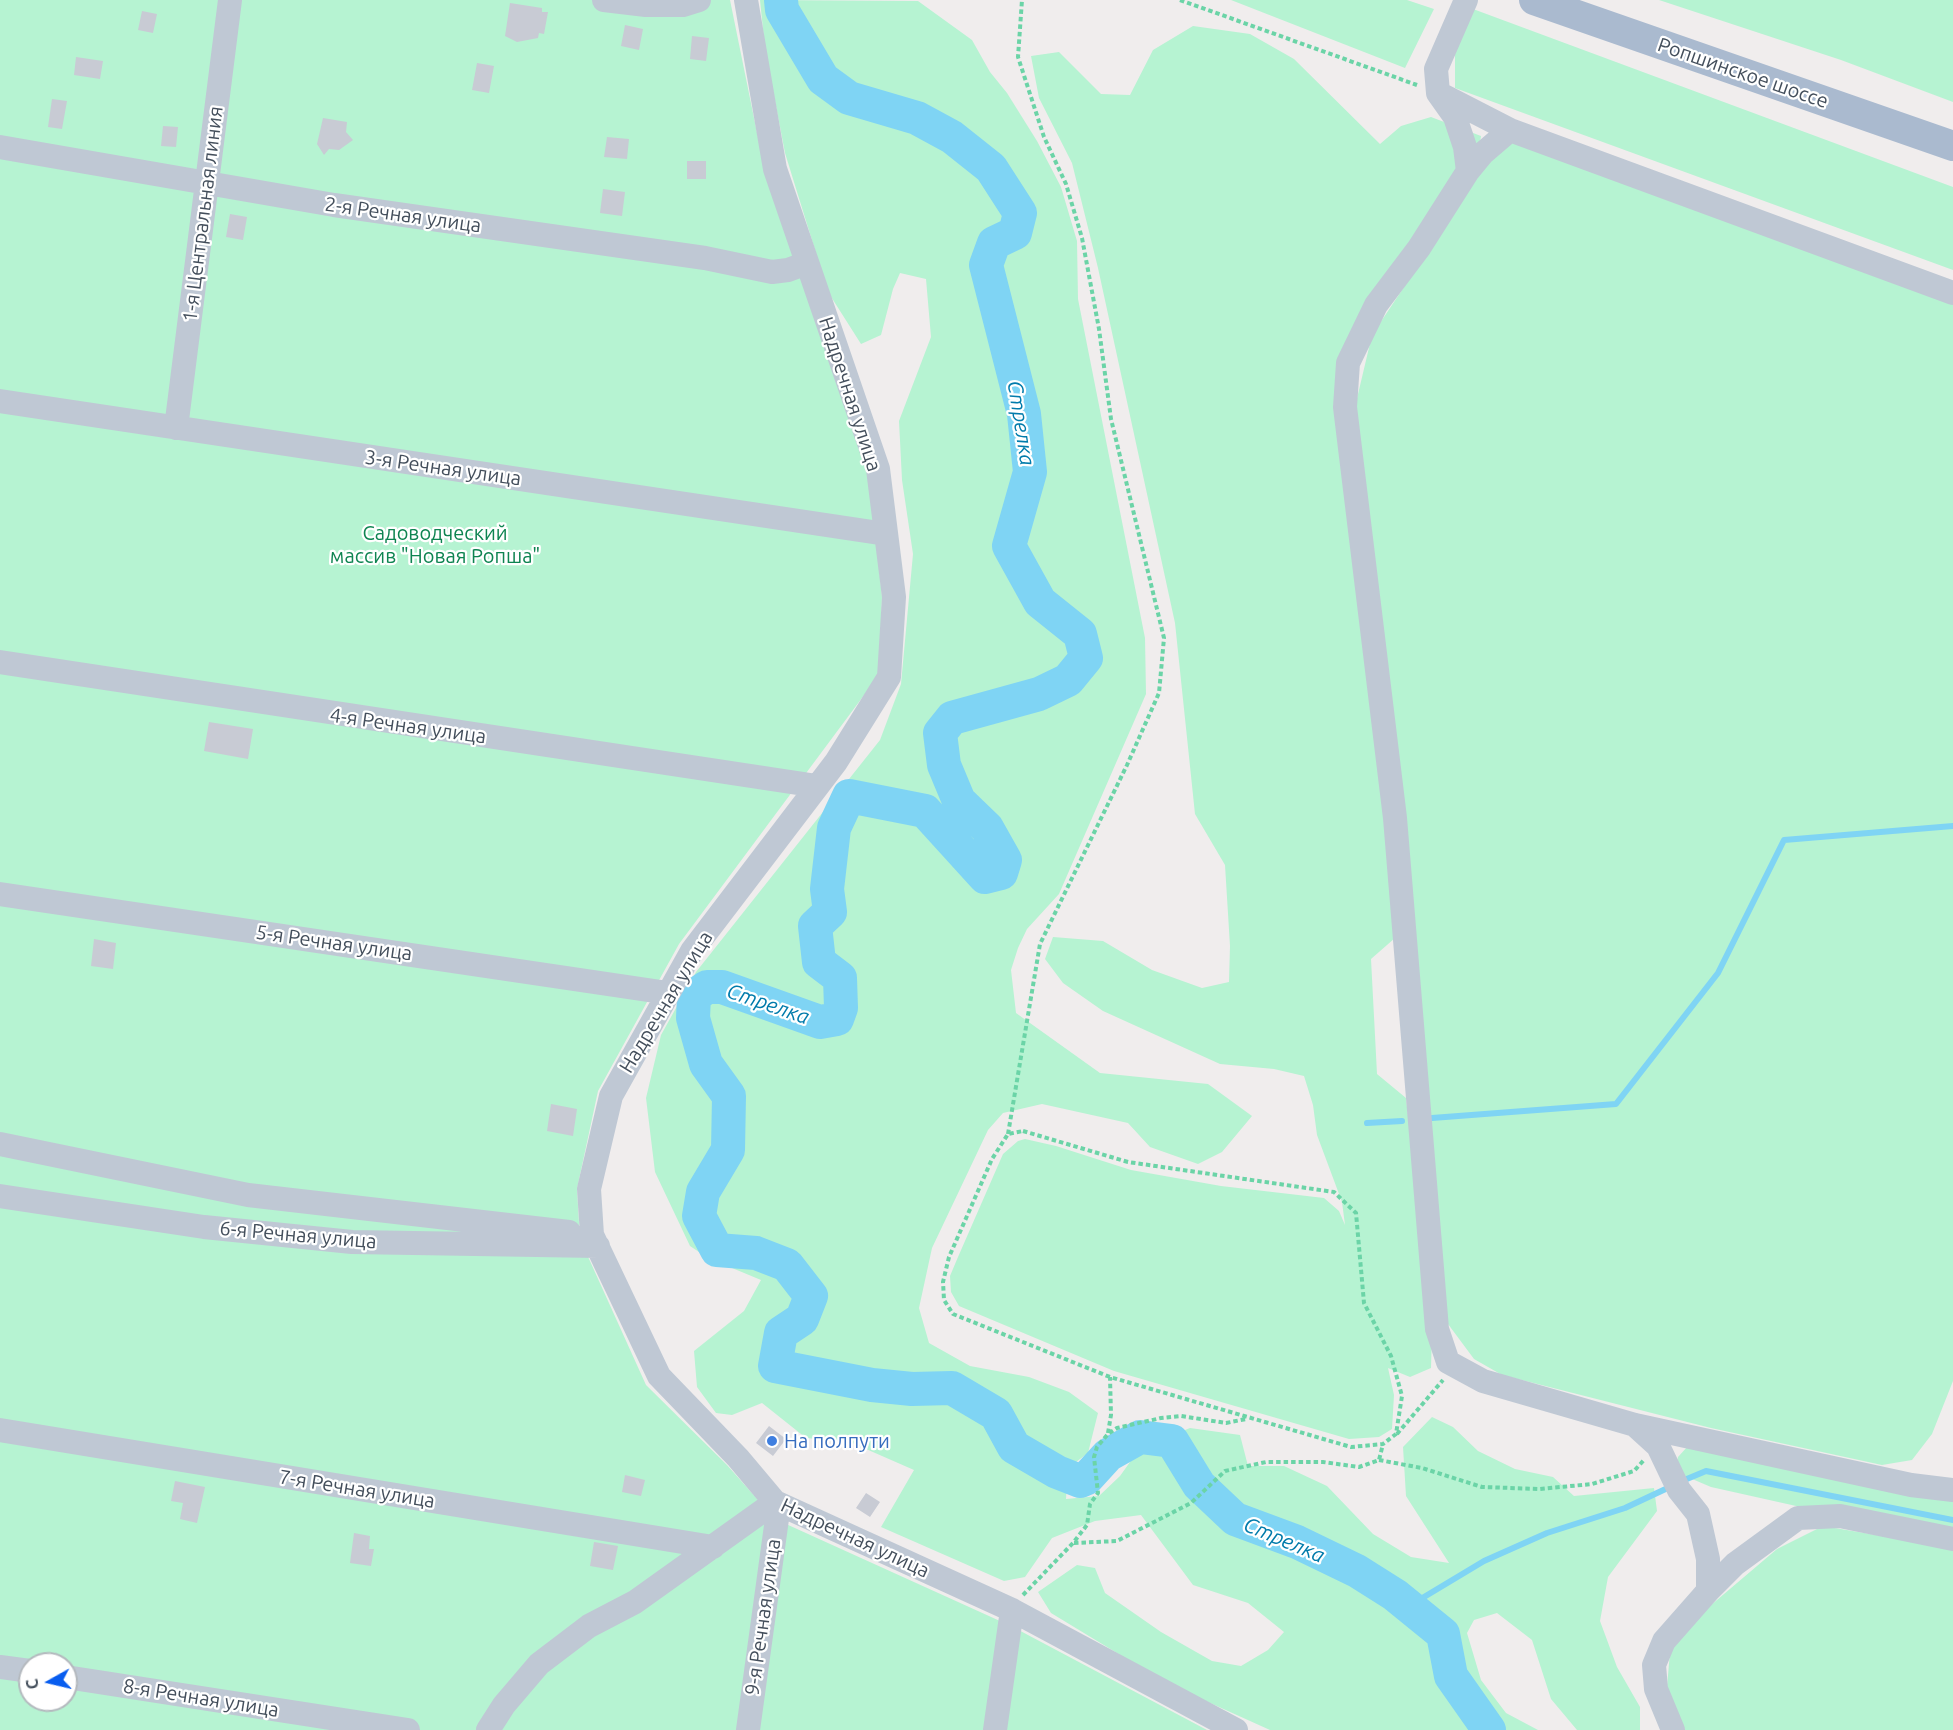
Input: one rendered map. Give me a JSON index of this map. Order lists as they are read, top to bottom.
{
  "streets": {
    "main road": ["Ропшинское шоссе"],
    "street": [
      "1-я Центральная линия",
      "2-я Речная улица",
      "Надречная улица",
      "3-я Речная улица",
      "4-я Речная улица",
      "5-я Речная улица",
      "6-я Речная улица",
      "7-я Речная улица",
      "9-я Речная улица",
      "8-я Речная улица"
    ]
  },
  "crossings": [
    ["1-я Центральная линия", "2-я Речная улица"],
    ["1-я Центральная линия", "3-я Речная улица"],
    ["2-я Речная улица", "Надречная улица"],
    ["Надречная улица", "3-я Речная улица"],
    ["Надречная улица", "4-я Речная улица"],
    ["Надречная улица", "5-я Речная улица"],
    ["Надречная улица", "6-я Речная улица"],
    ["Надречная улица", "9-я Речная улица"]
  ],
  "water": ["Стрелка"],
  "parks": ["Садоводческий массив \"Новая Ропша\""],
  "places": ["На полпути"],
  "north": "left"
}
